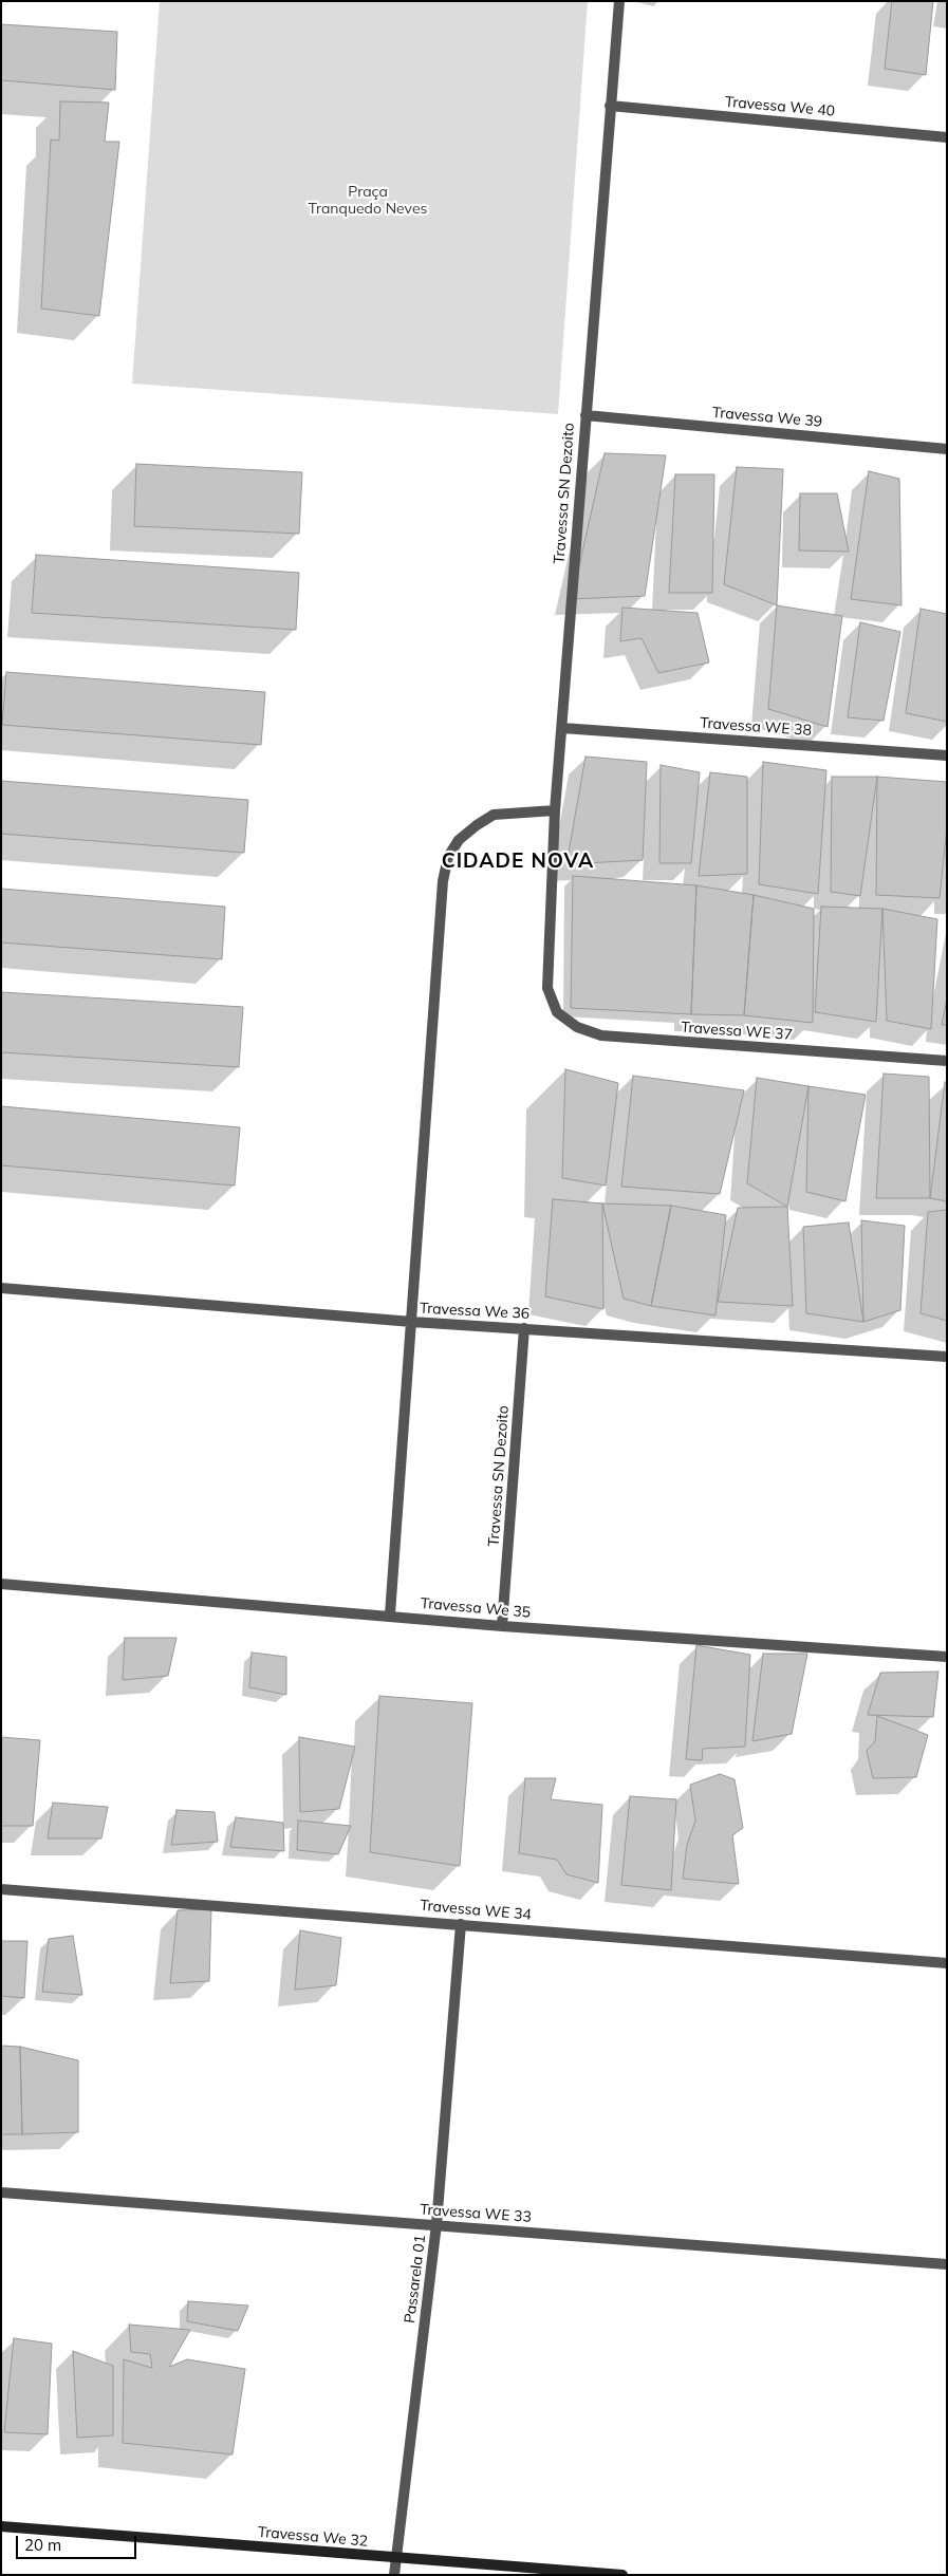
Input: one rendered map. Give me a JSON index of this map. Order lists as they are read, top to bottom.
{
  "streets": {
    "street": [
      "Travessa We 40",
      "Travessa We 39",
      "Travessa SN Dezoito",
      "Travessa WE 38",
      "Travessa WE 37",
      "Travessa We 36",
      "Travessa We 35",
      "Travessa WE 34",
      "Travessa WE 33",
      "Passarela 01",
      "Travessa We 32"
    ]
  },
  "crossings": [
    ["Travessa We 40", "Travessa SN Dezoito"],
    ["Travessa We 39", "Travessa SN Dezoito"],
    ["Travessa SN Dezoito", "Travessa WE 38"],
    ["Travessa SN Dezoito", "Travessa WE 37"],
    ["Travessa SN Dezoito", "Travessa We 36"],
    ["Travessa SN Dezoito", "Travessa We 35"],
    ["Travessa WE 34", "Passarela 01"],
    ["Travessa WE 33", "Passarela 01"],
    ["Passarela 01", "Travessa We 32"]
  ],
  "districts": ["CIDADE NOVA"],
  "parks": ["Praça Tranquedo Neves"],
  "scale_bar": "20 m"
}
